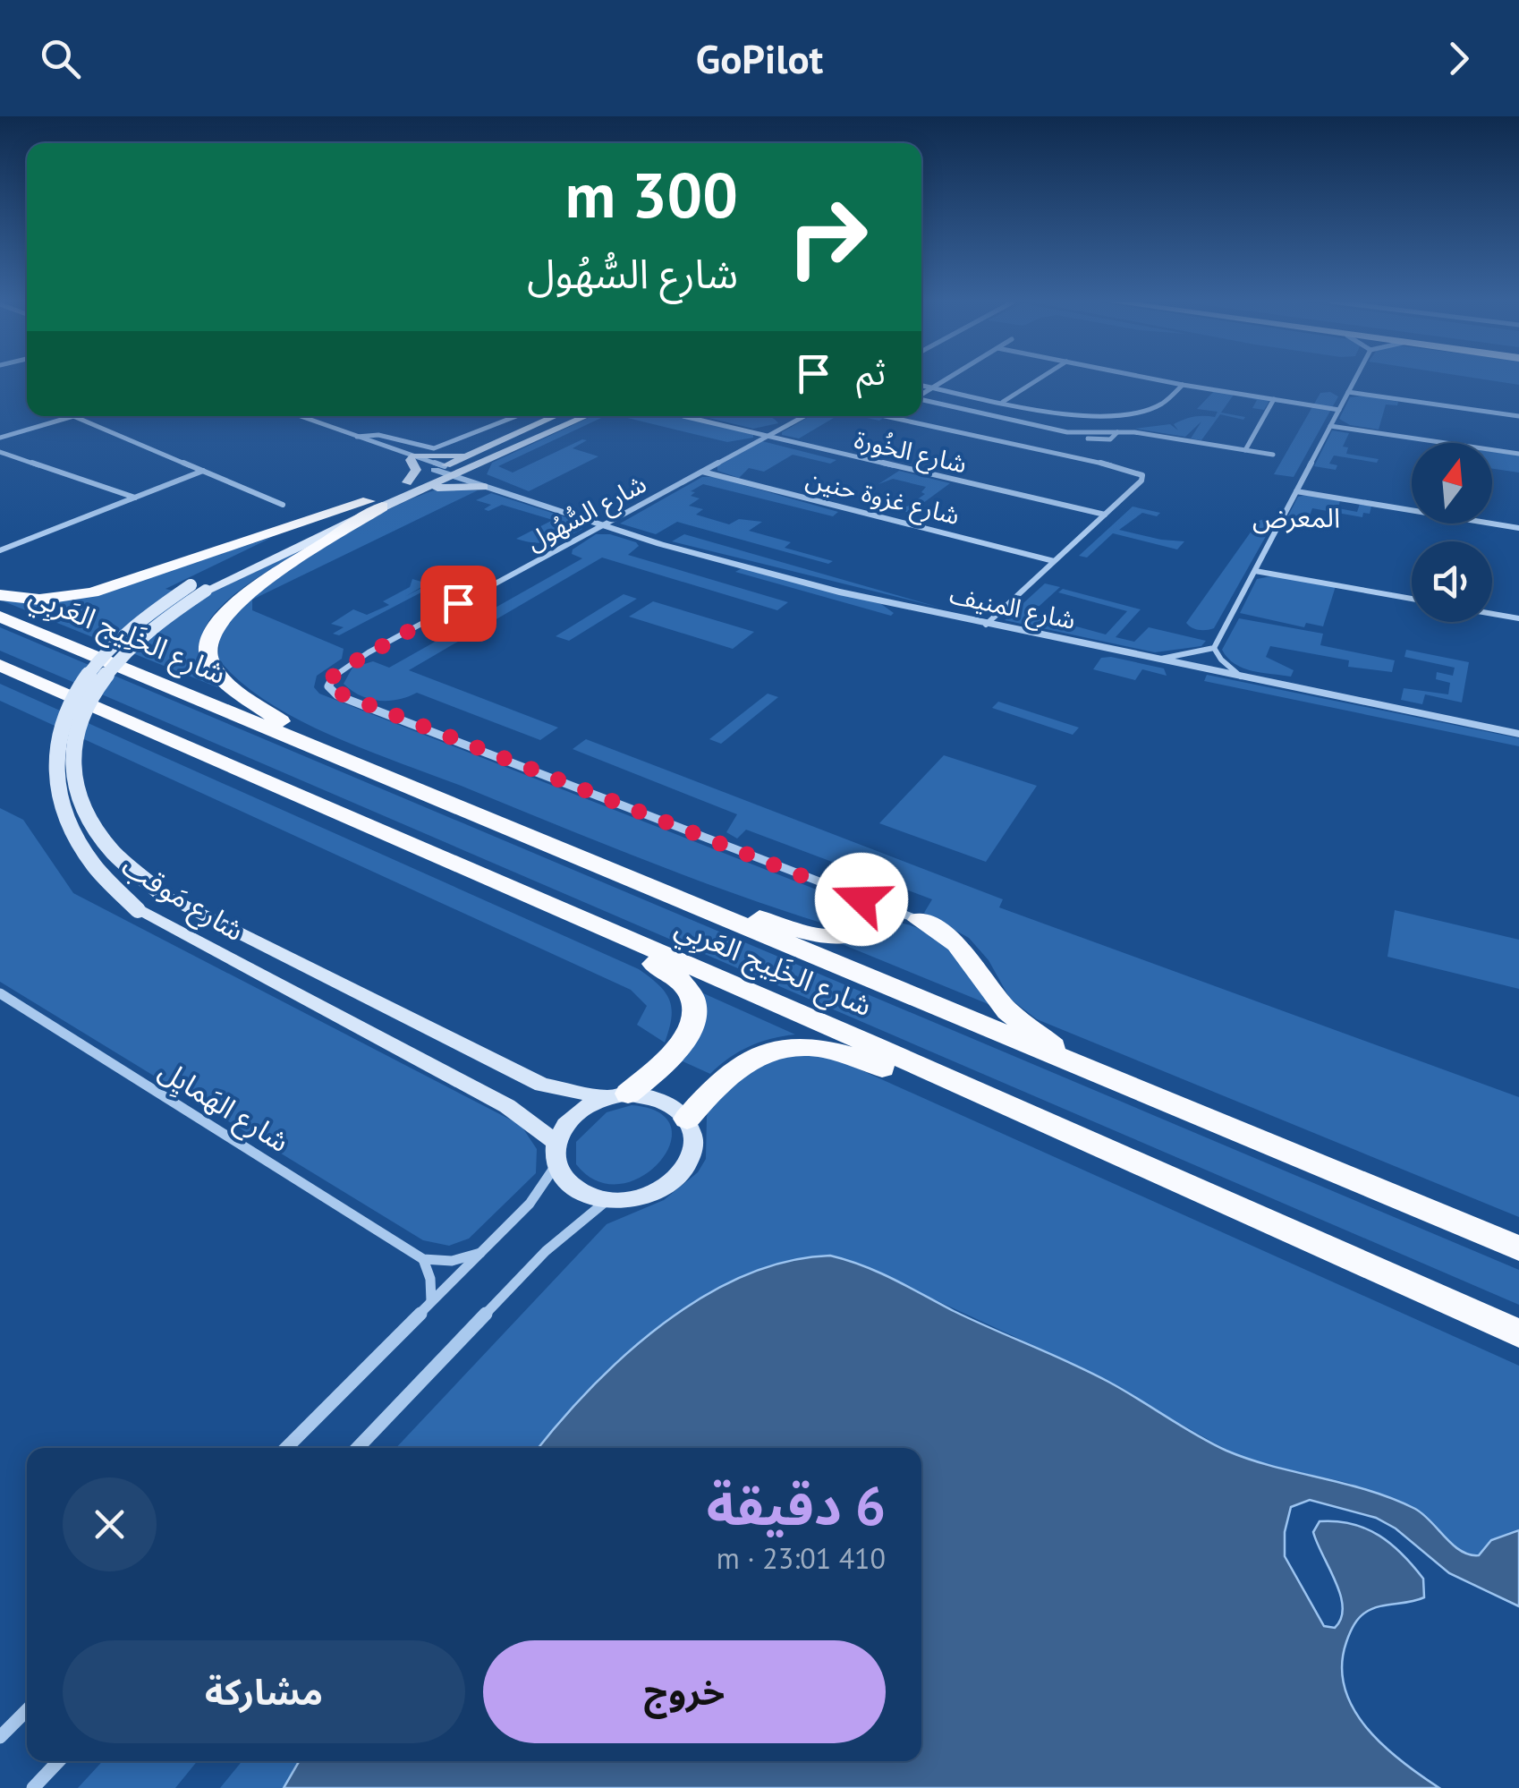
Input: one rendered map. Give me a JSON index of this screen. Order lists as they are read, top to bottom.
{
  "streets": {
    "highway": ["شارع الخَلِيج العَربِي"],
    "main road": ["شارع مَوقب"],
    "street": [
      "شارع الخُورة",
      "شارع غزوة حنين",
      "شارع السُّهُول",
      "شارع المنيف",
      "شارع الهَمايِل"
    ]
  },
  "crossings": [
    ["شارع الخُورة", "شارع السُّهُول"],
    ["شارع غزوة حنين", "شارع السُّهُول"],
    ["شارع السُّهُول", "شارع المنيف"],
    ["شارع المنيف", "شارع مَوقب"]
  ],
  "districts": ["المعرض"],
  "north": "top",
  "page": {
    "header": "GoPilot",
    "turn": ["300 m", "شارع السُّهُول"],
    "then": "ثم",
    "heading": ["6 دقيقة", "410 m · 23:01"],
    "buttons": ["خروج", "مشاركة"]
  }
}
